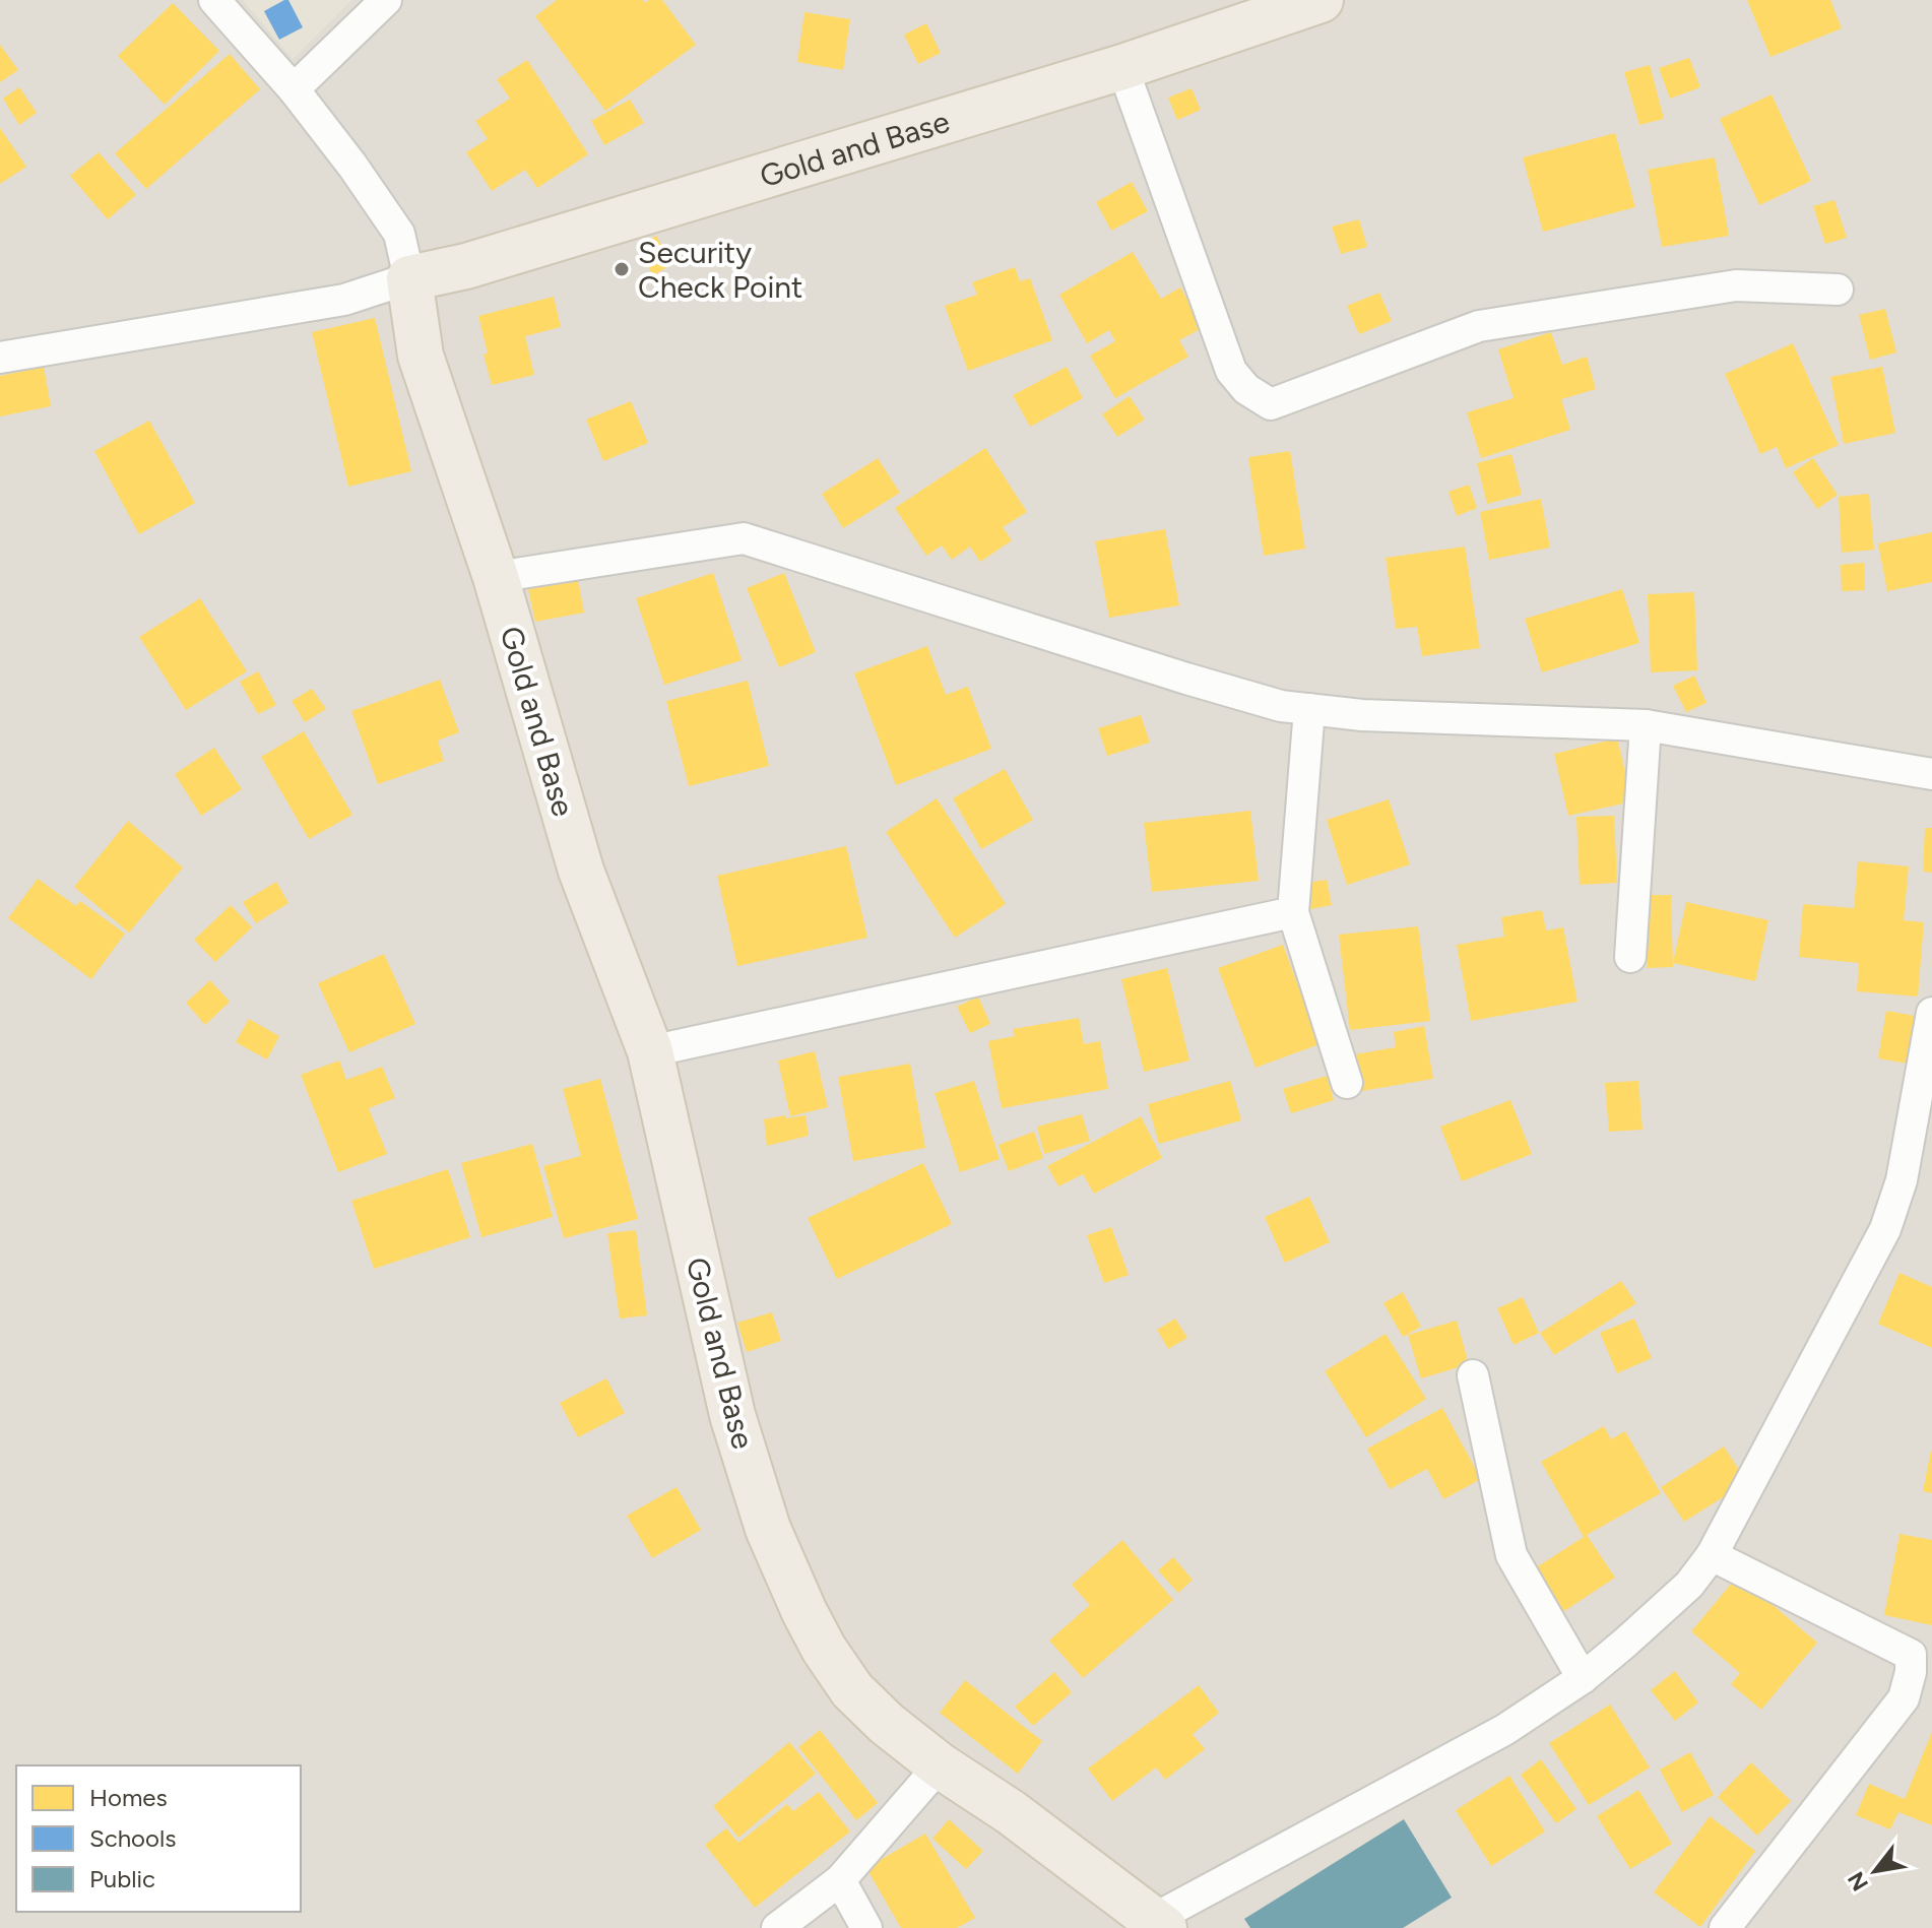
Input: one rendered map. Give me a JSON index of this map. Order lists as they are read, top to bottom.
{
  "streets": {
    "main road": ["Gold and Base"]
  },
  "places": ["Security Check Point"],
  "legend": ["Homes", "Schools", "Public"],
  "north": "bottom left"
}
